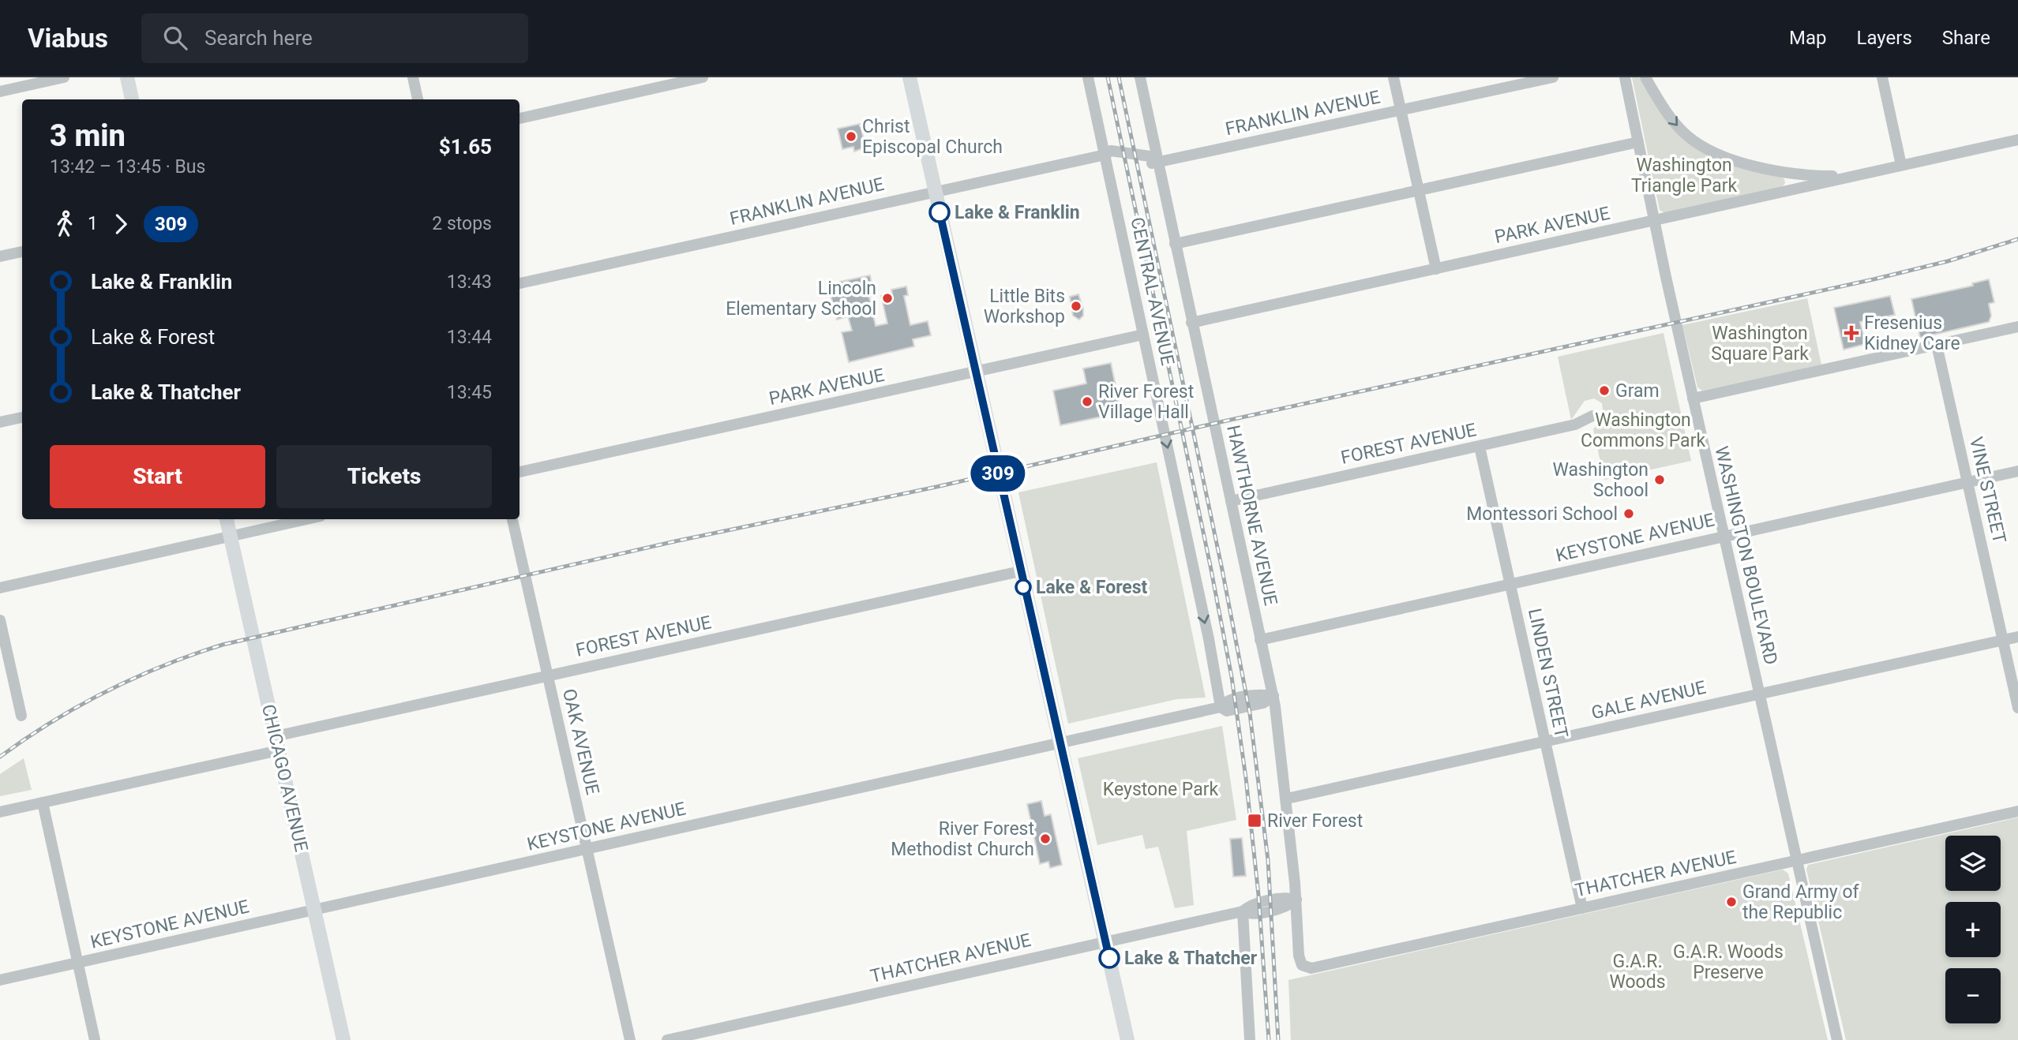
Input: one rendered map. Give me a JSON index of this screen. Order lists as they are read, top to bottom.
{
  "streets": {
    "main road": ["CHICAGO AVENUE"],
    "street": [
      "FRANKLIN AVENUE",
      "PARK AVENUE",
      "CENTRAL AVENUE",
      "FOREST AVENUE",
      "VINE STREET",
      "HAWTHORNE AVENUE",
      "KEYSTONE AVENUE",
      "WASHINGTON BOULEVARD",
      "LINDEN STREET",
      "GALE AVENUE",
      "OAK AVENUE",
      "THATCHER AVENUE"
    ]
  },
  "crossings": [
    ["FRANKLIN AVENUE", "CENTRAL AVENUE"],
    ["FRANKLIN AVENUE", "HAWTHORNE AVENUE"],
    ["PARK AVENUE", "CENTRAL AVENUE"],
    ["PARK AVENUE", "HAWTHORNE AVENUE"],
    ["PARK AVENUE", "WASHINGTON BOULEVARD"],
    ["CENTRAL AVENUE", "KEYSTONE AVENUE"],
    ["FOREST AVENUE", "HAWTHORNE AVENUE"],
    ["FOREST AVENUE", "LINDEN STREET"],
    ["FOREST AVENUE", "OAK AVENUE"],
    ["FOREST AVENUE", "CHICAGO AVENUE"],
    ["VINE STREET", "KEYSTONE AVENUE"],
    ["VINE STREET", "GALE AVENUE"],
    ["HAWTHORNE AVENUE", "KEYSTONE AVENUE"],
    ["HAWTHORNE AVENUE", "GALE AVENUE"],
    ["HAWTHORNE AVENUE", "THATCHER AVENUE"],
    ["KEYSTONE AVENUE", "WASHINGTON BOULEVARD"],
    ["KEYSTONE AVENUE", "LINDEN STREET"],
    ["KEYSTONE AVENUE", "OAK AVENUE"],
    ["KEYSTONE AVENUE", "CHICAGO AVENUE"],
    ["WASHINGTON BOULEVARD", "GALE AVENUE"],
    ["WASHINGTON BOULEVARD", "THATCHER AVENUE"],
    ["LINDEN STREET", "GALE AVENUE"],
    ["LINDEN STREET", "THATCHER AVENUE"]
  ],
  "one_way": ["CENTRAL AVENUE"],
  "parks": [
    "Washington Triangle Park",
    "Washington Square Park",
    "Washington Commons Park",
    "Keystone Park",
    "G.A.R. Woods Preserve",
    "G.A.R. Woods"
  ],
  "places": {
    "other": [
      "Christ Episcopal Church",
      "Lake & Franklin",
      "Lincoln Elementary School",
      "Little Bits Workshop",
      "Gram",
      "River Forest Village Hall",
      "Washington School",
      "Montessori School",
      "Lake & Forest",
      "River Forest Methodist Church",
      "Grand Army of the Republic",
      "Lake & Thatcher"
    ],
    "health": ["Fresenius Kidney Care"],
    "transit": ["River Forest"]
  },
  "lines": ["bus line 309"],
  "page": {
    "header": "Viabus",
    "search": "Search here",
    "nav": ["Map", "Layers", "Share"],
    "on_map": "309",
    "heading": ["3 min", "13:42 – 13:45 · Bus", "$1.65"],
    "legs": ["1", "309", "2 stops"],
    "list": [
      {
        "name": "Lake & Franklin",
        "value": "13:43"
      },
      {
        "name": "Lake & Forest",
        "value": "13:44"
      },
      {
        "name": "Lake & Thatcher",
        "value": "13:45"
      }
    ],
    "buttons": ["Start", "Tickets"],
    "map_buttons": ["+", "−"]
  }
}
